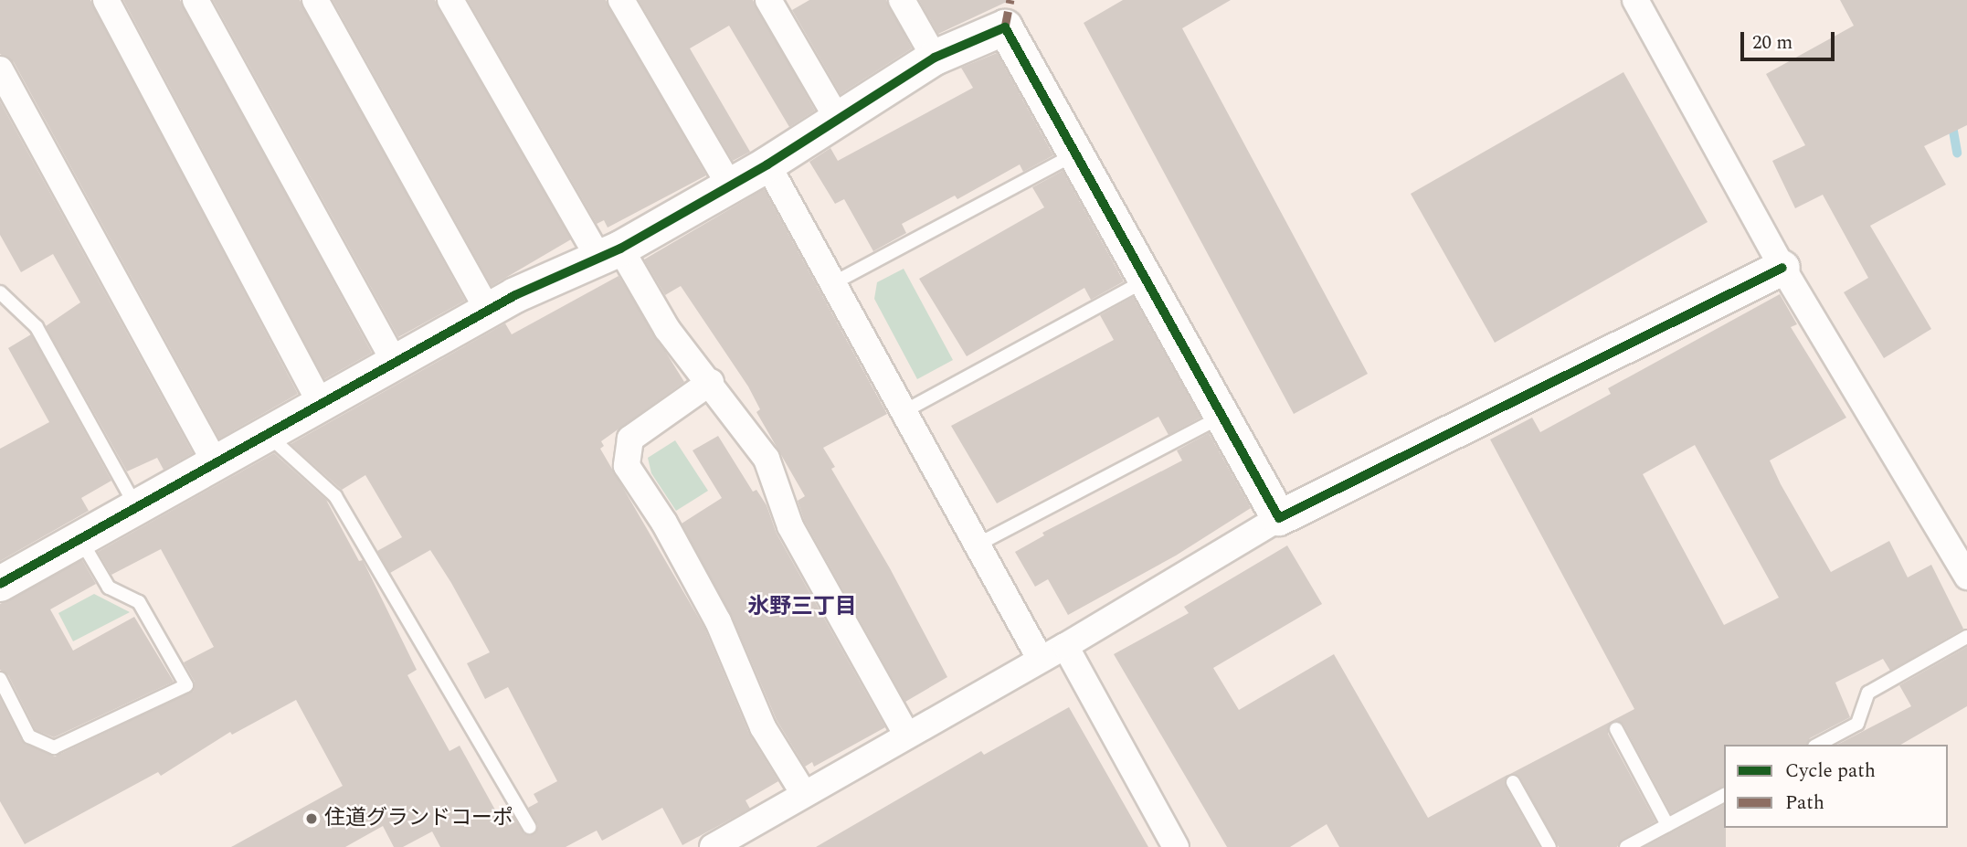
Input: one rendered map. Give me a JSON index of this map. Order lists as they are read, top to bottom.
{
  "districts": ["氷野三丁目"],
  "places": ["住道グランドコーポ"],
  "legend": ["Cycle path", "Path"],
  "scale_bar": "20 m"
}
